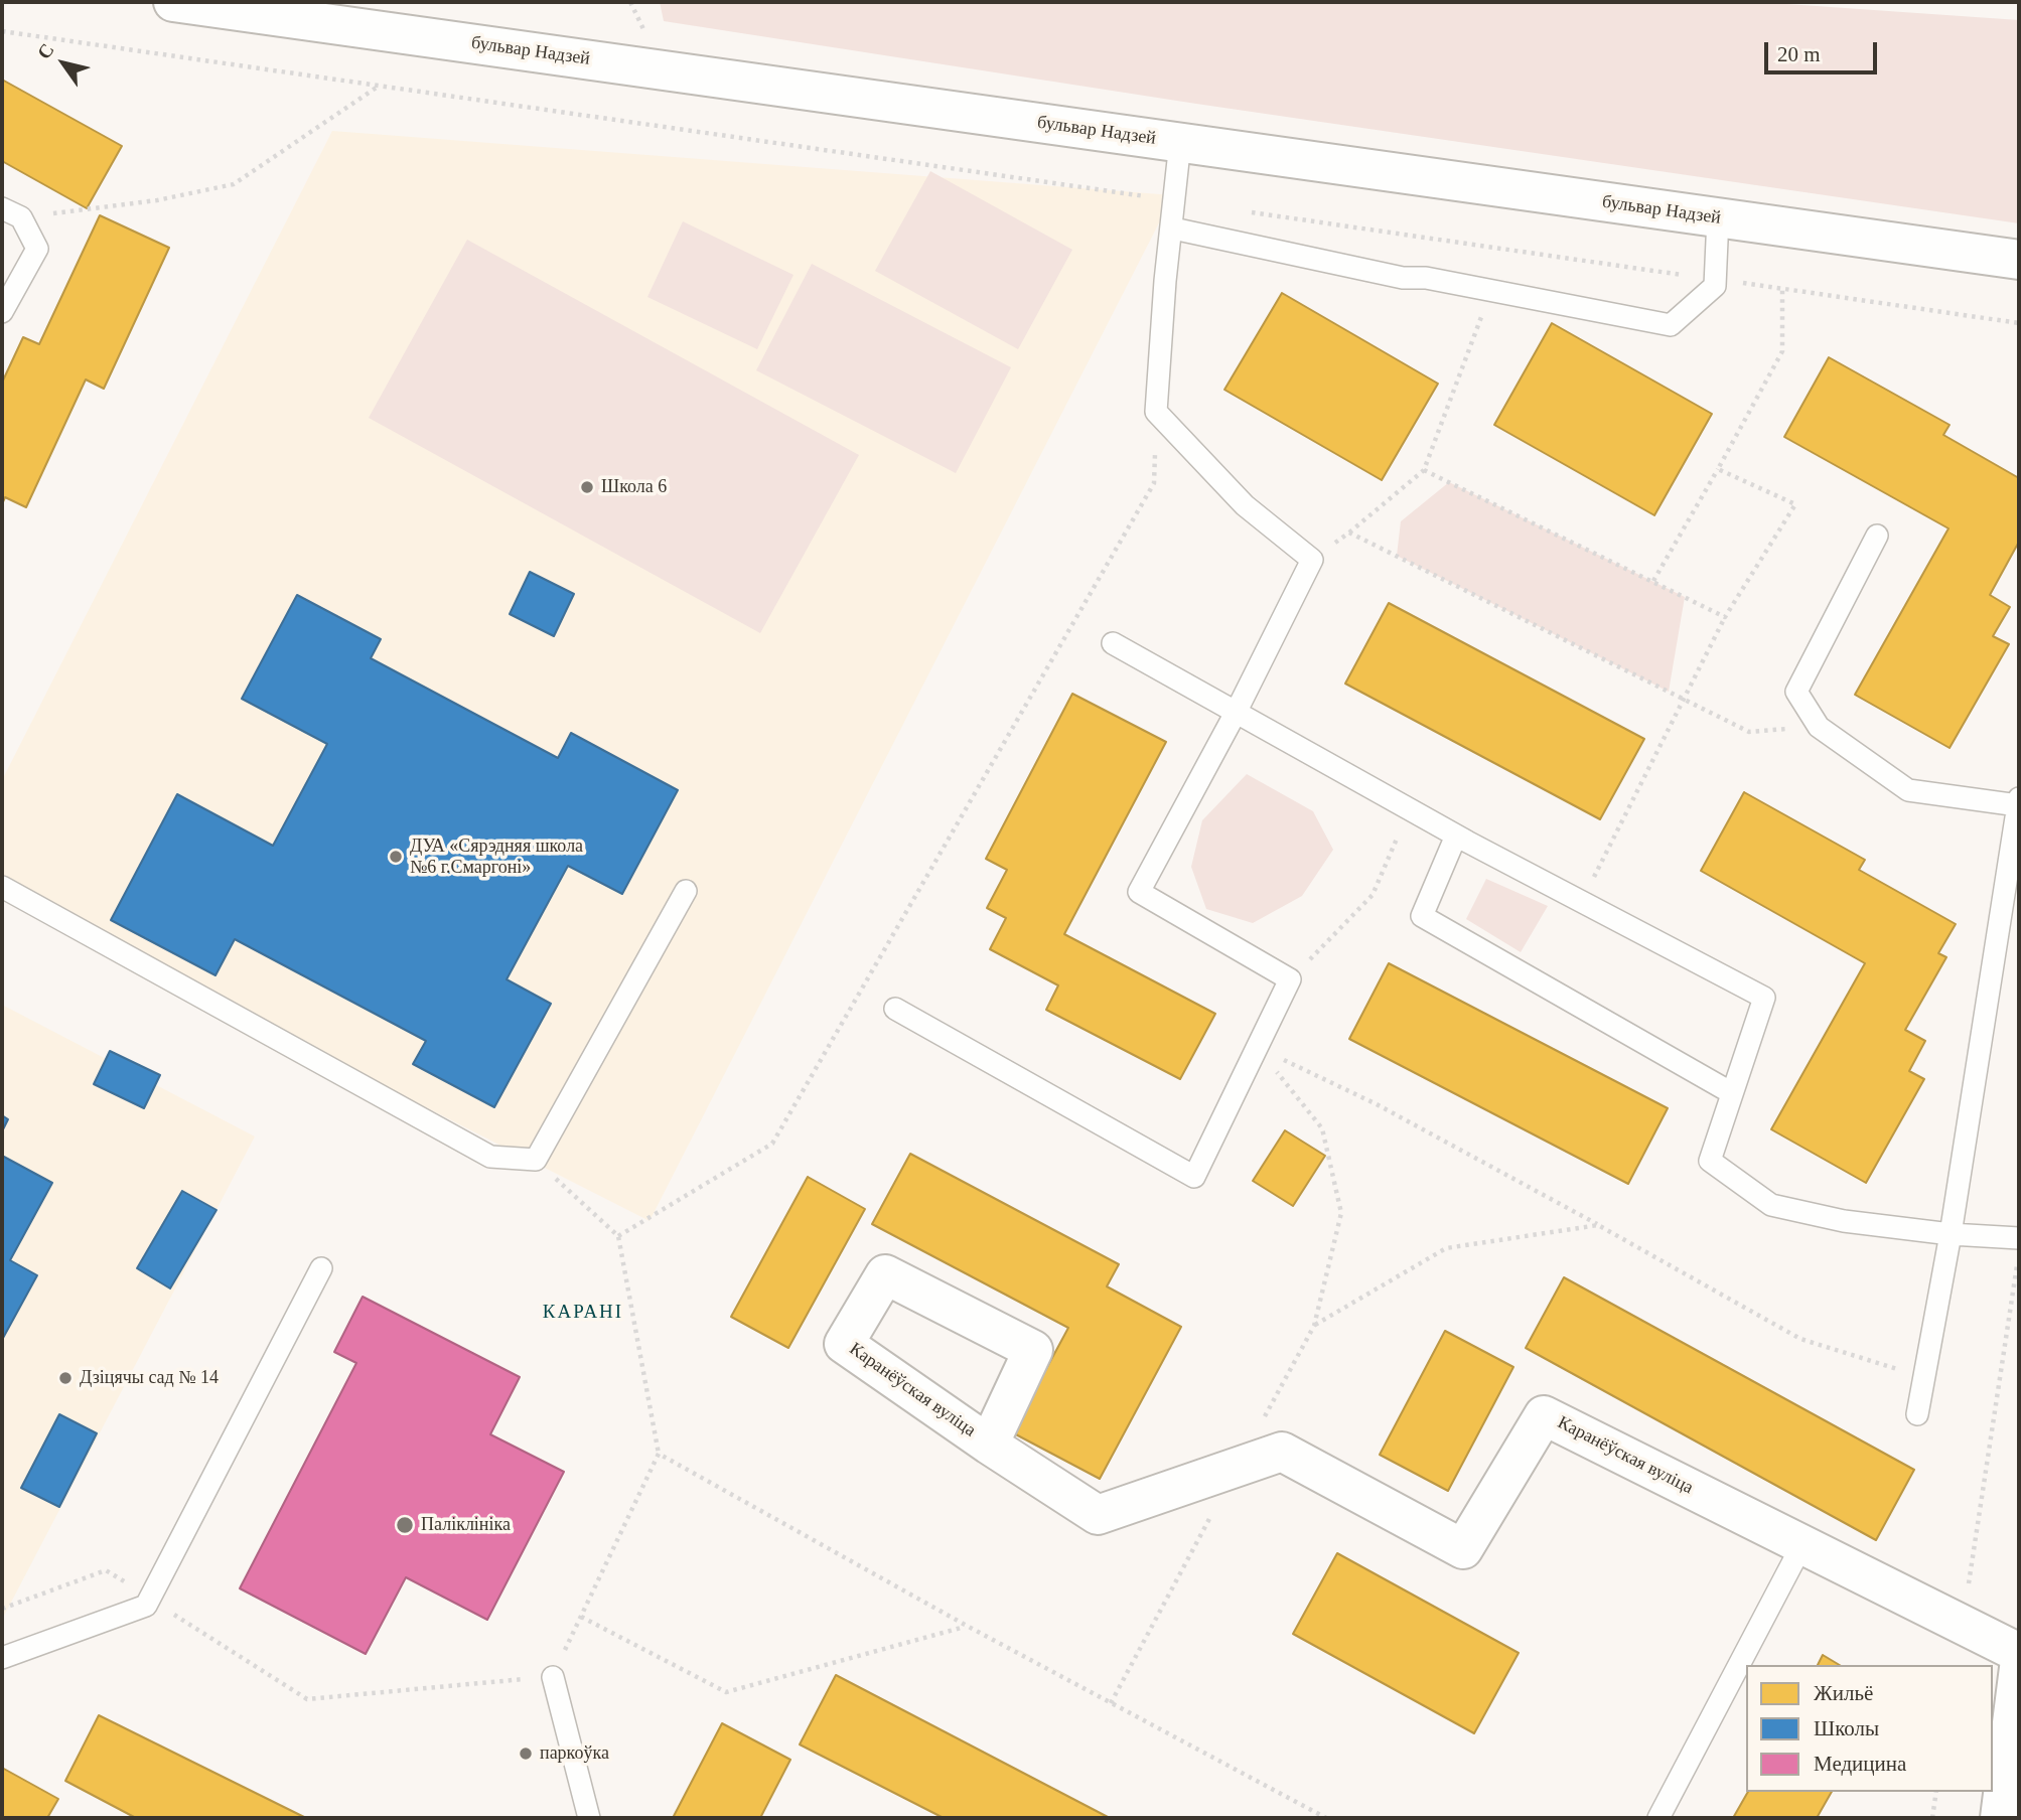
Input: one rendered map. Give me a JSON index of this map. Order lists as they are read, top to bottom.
{
  "streets": {
    "street": ["бульвар Надзей", "Каранёўская вуліца"]
  },
  "districts": ["КАРАНІ"],
  "places": [
    "Школа 6",
    "ДУА «Сярэдняя школа №6 г.Смаргоні»",
    "Дзіцячы сад № 14",
    "Паліклініка",
    "паркоўка"
  ],
  "legend": ["Жильё", "Школы", "Медицина"],
  "scale_bar": "20 m",
  "north": "top left"
}
